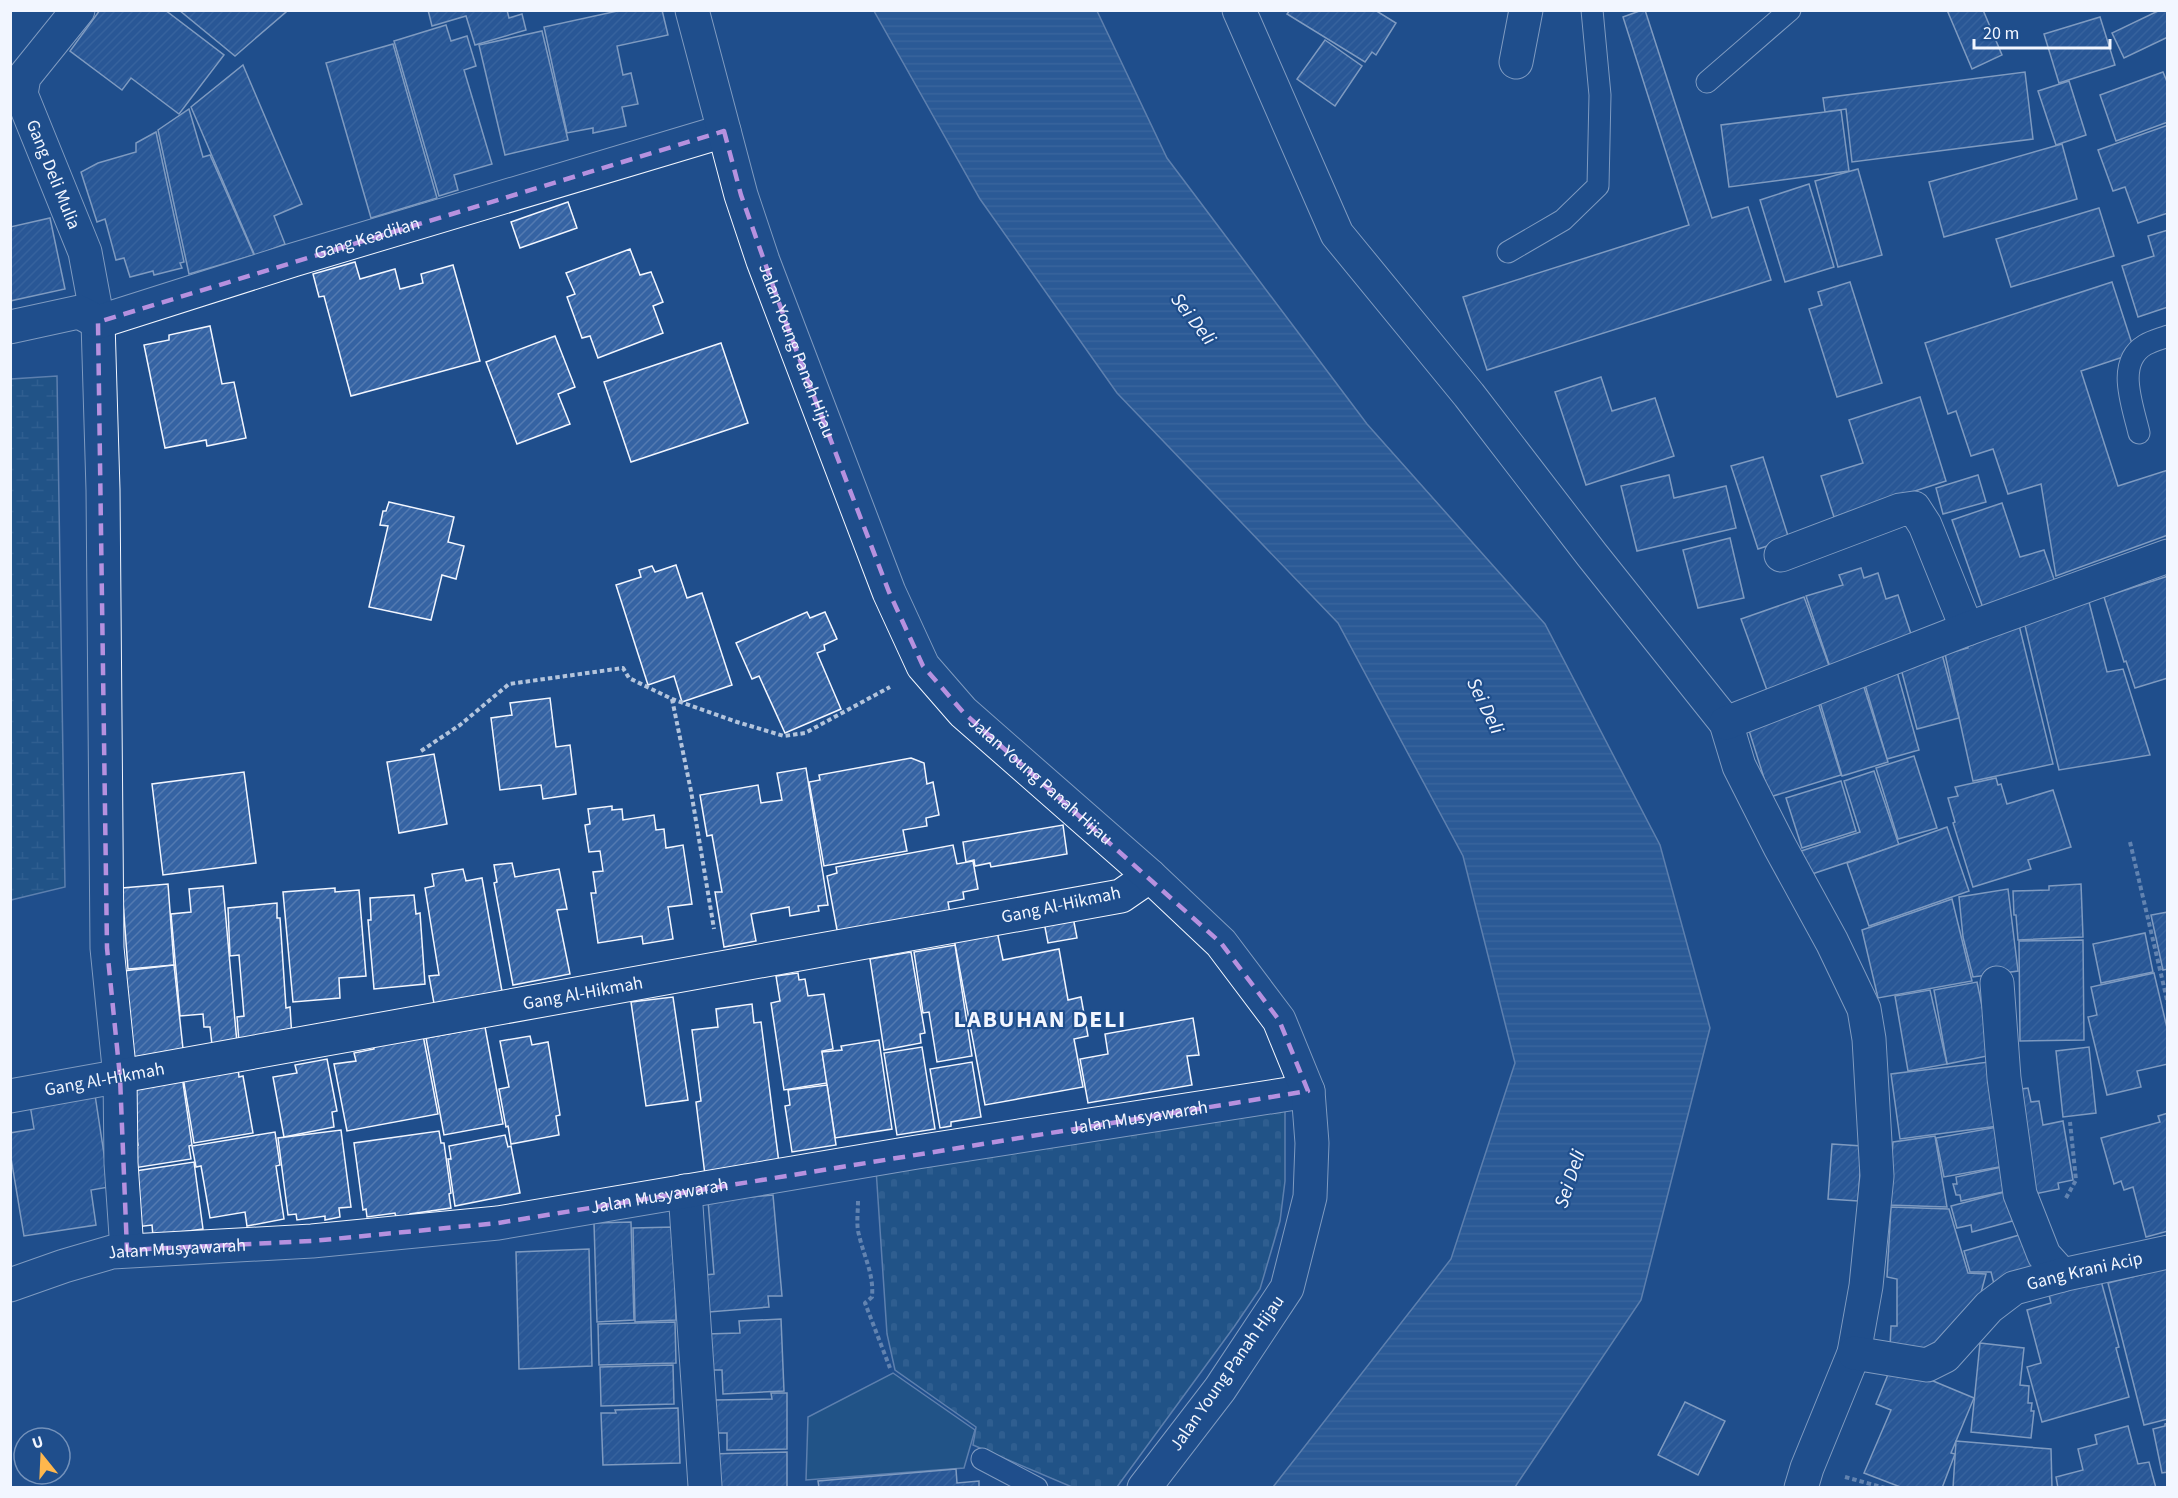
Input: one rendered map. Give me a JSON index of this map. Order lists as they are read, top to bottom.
{
  "streets": {
    "street": [
      "Gang Deli Mulia",
      "Gang Keadilan",
      "Jalan Young Panah Hijau",
      "Gang Al-Hikmah",
      "Jalan Musyawarah",
      "Gang Krani Acip"
    ]
  },
  "crossings": [
    ["Gang Deli Mulia", "Gang Keadilan"],
    ["Gang Deli Mulia", "Gang Al-Hikmah"],
    ["Gang Deli Mulia", "Jalan Musyawarah"],
    ["Gang Keadilan", "Jalan Young Panah Hijau"],
    ["Jalan Young Panah Hijau", "Gang Al-Hikmah"],
    ["Jalan Young Panah Hijau", "Jalan Musyawarah"]
  ],
  "districts": ["LABUHAN DELI"],
  "water": ["Sei Deli"],
  "scale_bar": "20 m",
  "north": "top"
}
